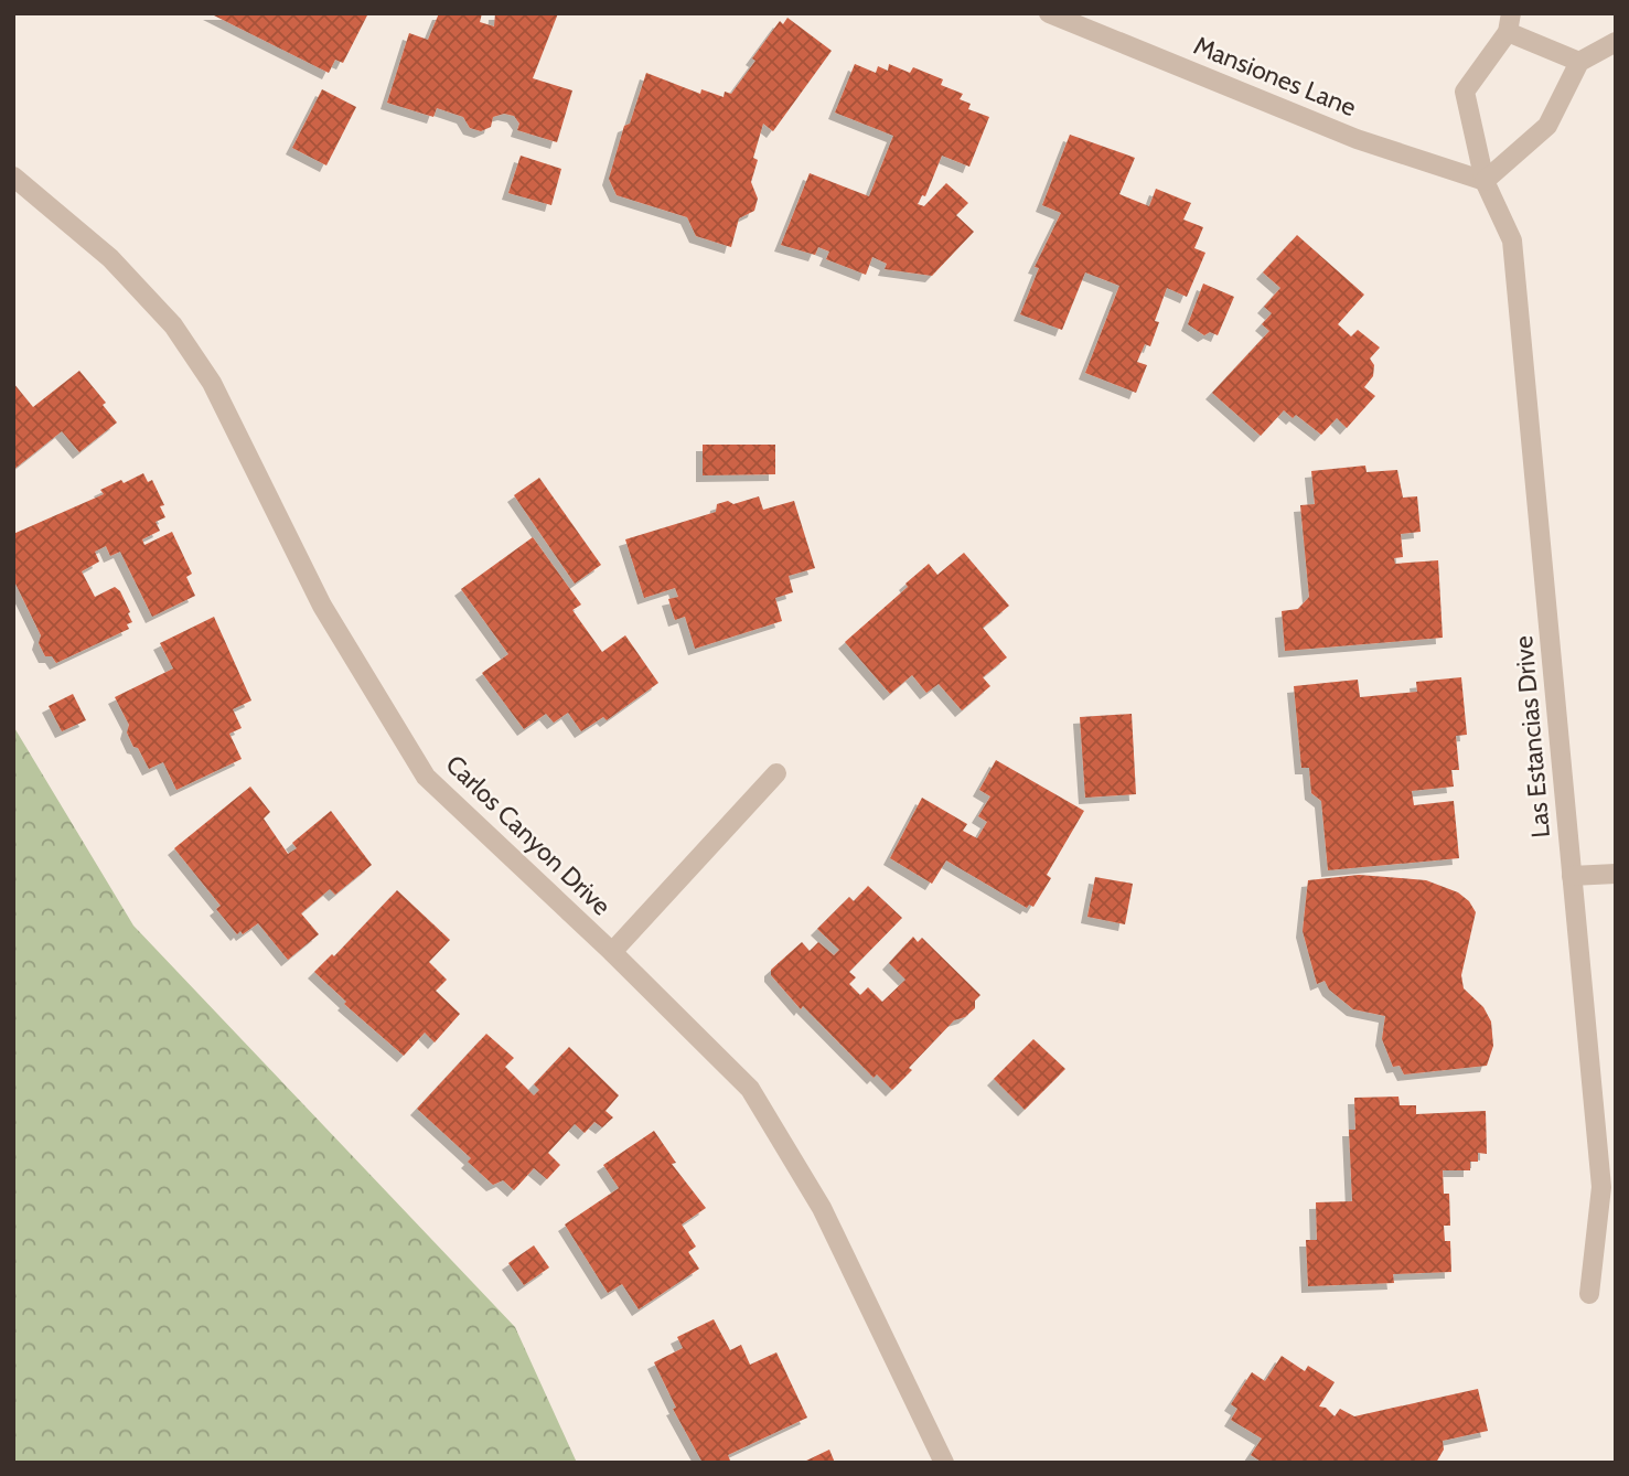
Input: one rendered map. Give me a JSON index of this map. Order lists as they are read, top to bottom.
{
  "streets": {
    "street": ["Mansiones Lane", "Las Estancias Drive", "Carlos Canyon Drive"]
  },
  "crossings": [
    ["Mansiones Lane", "Las Estancias Drive"]
  ]
}
